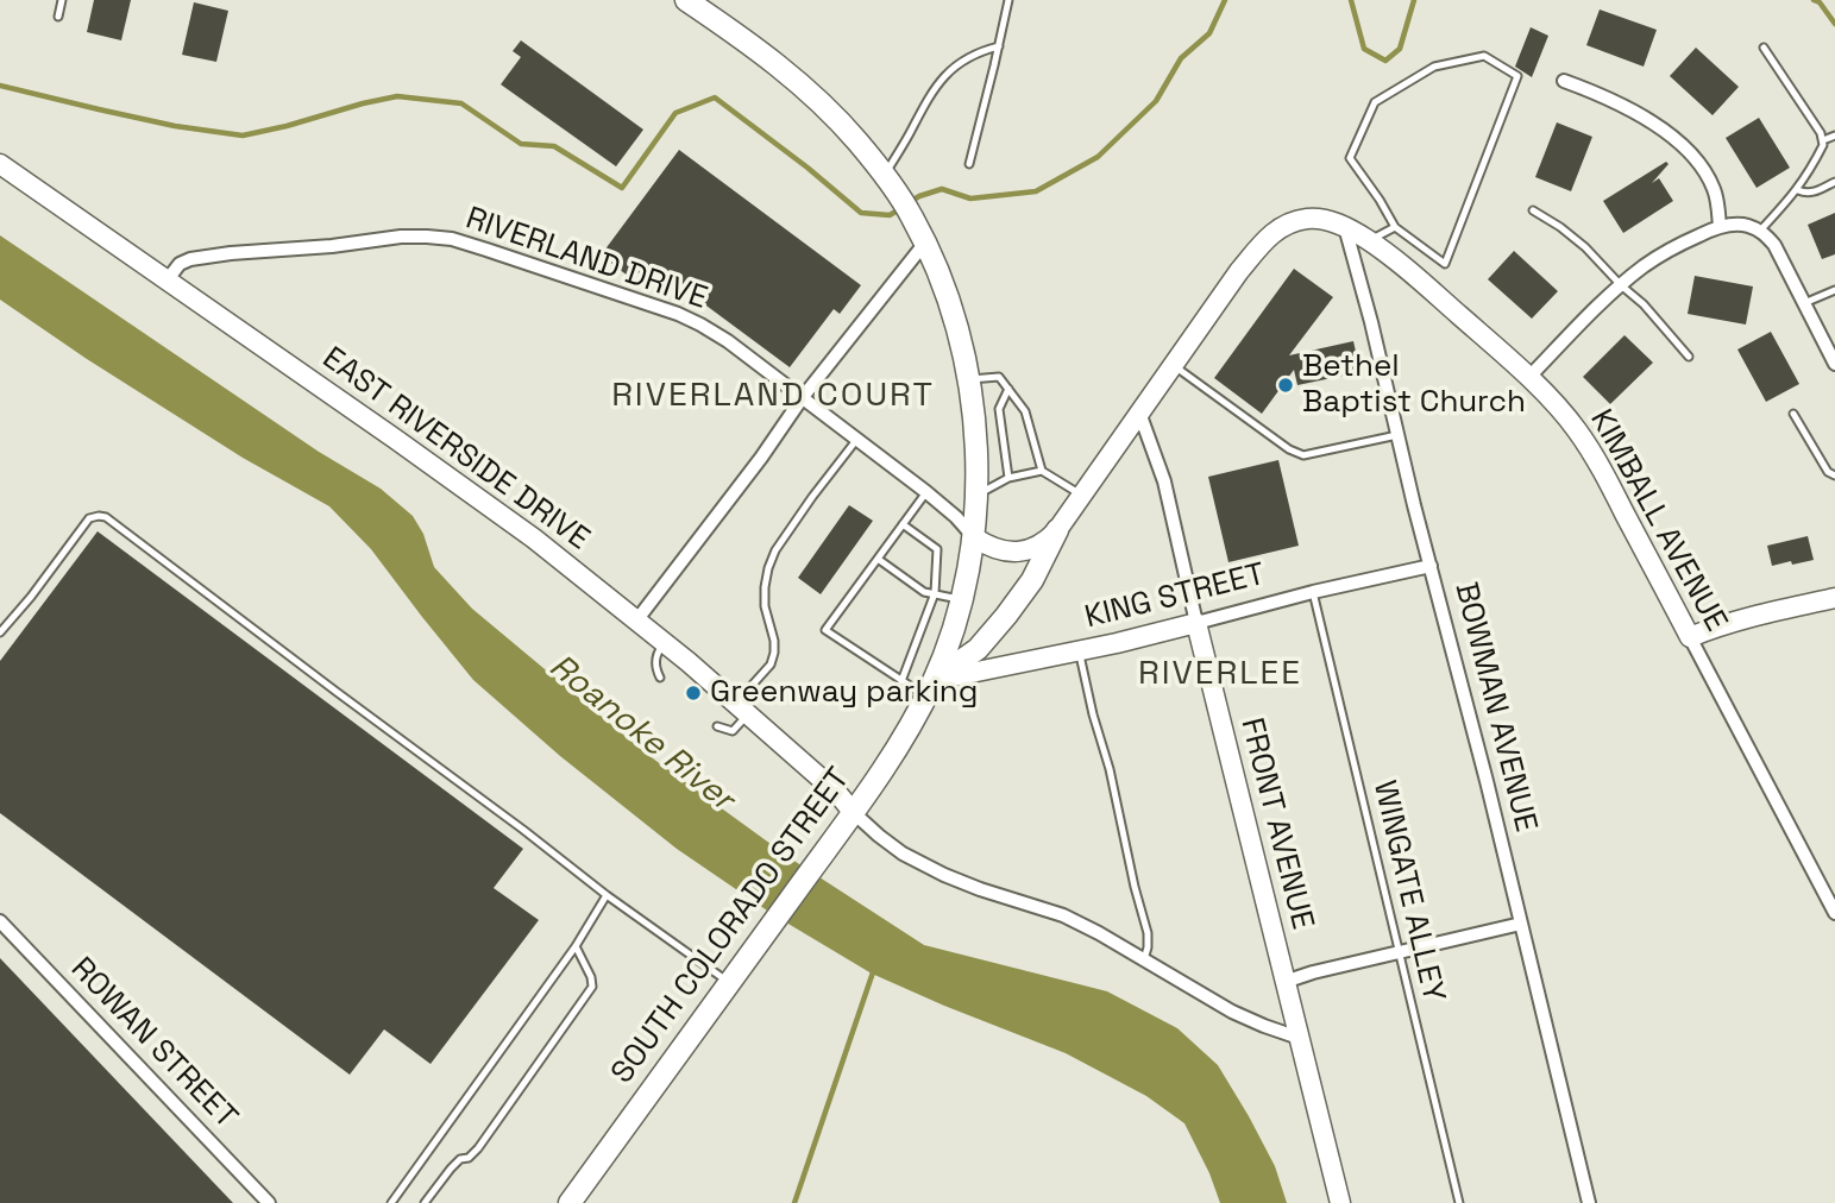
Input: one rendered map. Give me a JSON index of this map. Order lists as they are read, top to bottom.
{
  "streets": {
    "main road": ["SOUTH COLORADO STREET"],
    "street": [
      "RIVERLAND DRIVE",
      "EAST RIVERSIDE DRIVE",
      "KIMBALL AVENUE",
      "KING STREET",
      "BOWMAN AVENUE",
      "FRONT AVENUE",
      "ROWAN STREET"
    ],
    "lane": ["WINGATE ALLEY"]
  },
  "crossings": [
    ["RIVERLAND DRIVE", "EAST RIVERSIDE DRIVE"],
    ["RIVERLAND DRIVE", "SOUTH COLORADO STREET"],
    ["EAST RIVERSIDE DRIVE", "SOUTH COLORADO STREET"],
    ["KIMBALL AVENUE", "BOWMAN AVENUE"],
    ["KING STREET", "BOWMAN AVENUE"],
    ["KING STREET", "FRONT AVENUE"],
    ["KING STREET", "WINGATE ALLEY"],
    ["KING STREET", "SOUTH COLORADO STREET"]
  ],
  "districts": ["RIVERLAND COURT", "RIVERLEE"],
  "water": ["Roanoke River"],
  "places": ["Bethel Baptist Church", "Greenway parking"]
}
